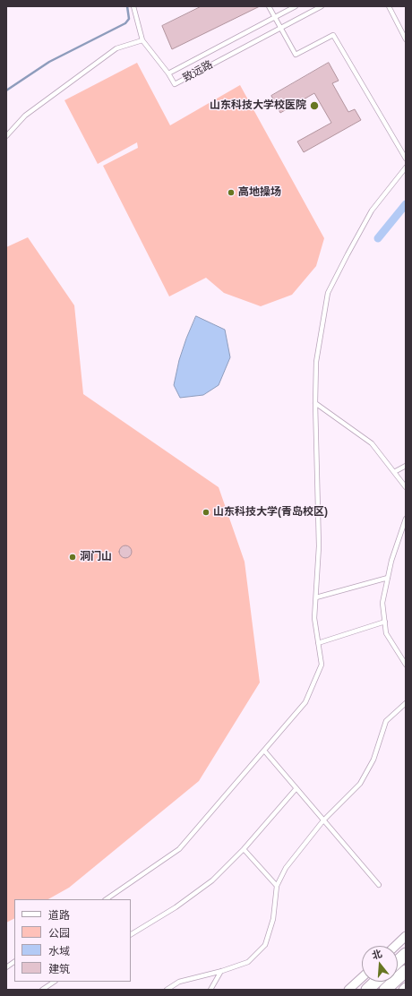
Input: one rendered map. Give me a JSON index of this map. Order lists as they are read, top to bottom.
{
  "streets": {
    "lane": ["致远路"]
  },
  "places": [
    "山东科技大学校医院",
    "高地操场",
    "山东科技大学(青岛校区)",
    "洞门山"
  ],
  "legend": [
    "道路",
    "公园",
    "水域",
    "建筑"
  ],
  "north": "top"
}
